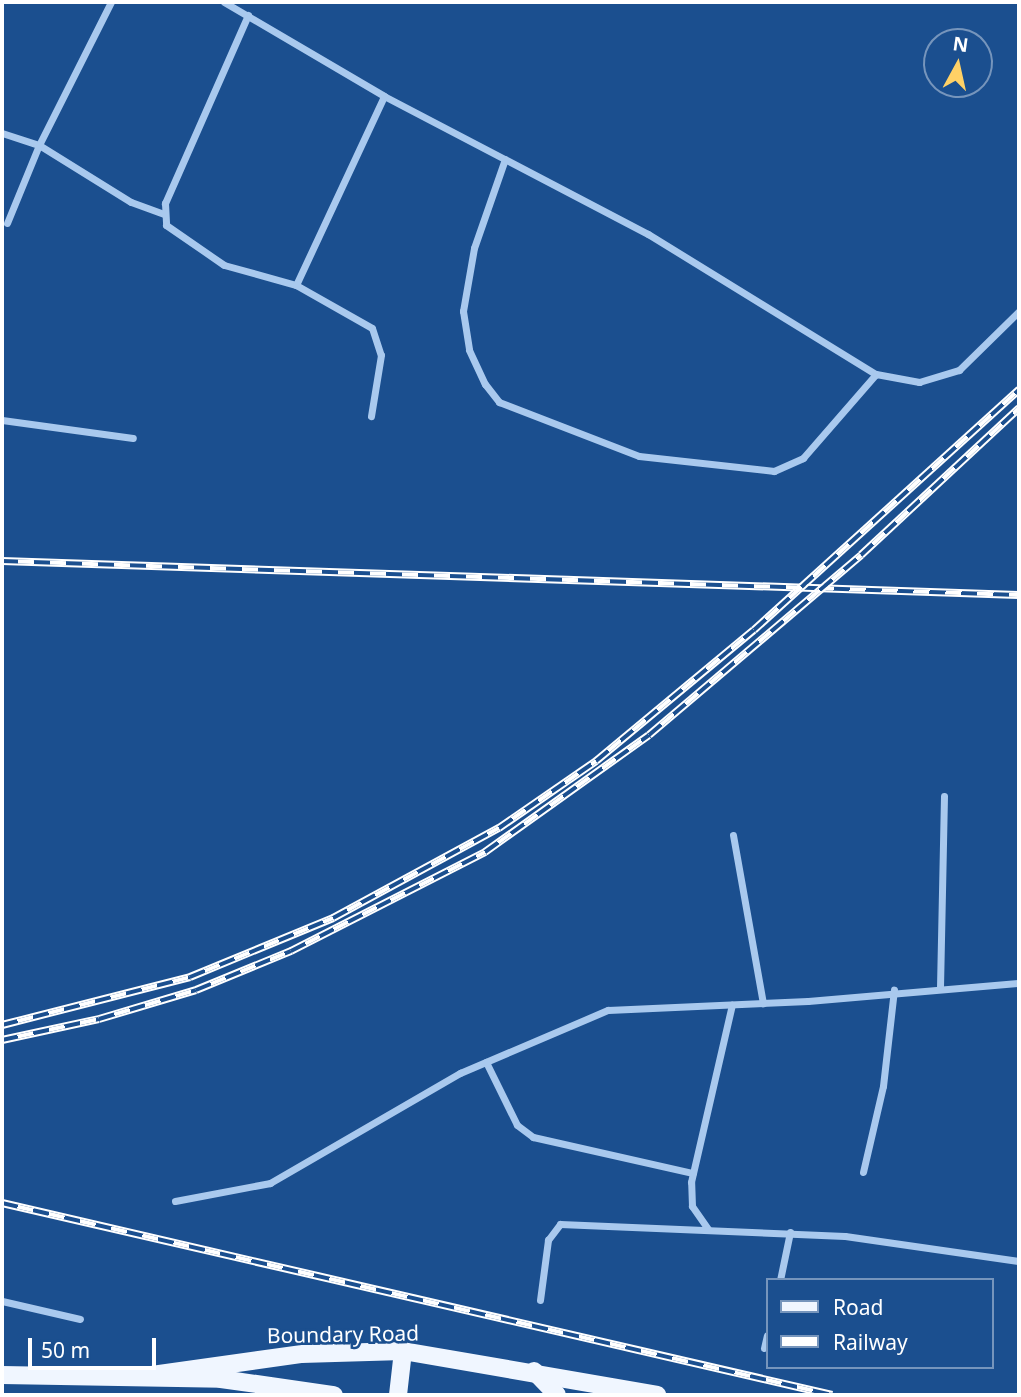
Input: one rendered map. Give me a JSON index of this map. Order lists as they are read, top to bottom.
{
  "streets": {
    "main road": ["Boundary Road"]
  },
  "legend": ["Road", "Railway"],
  "scale_bar": "50 m",
  "north": "top"
}
